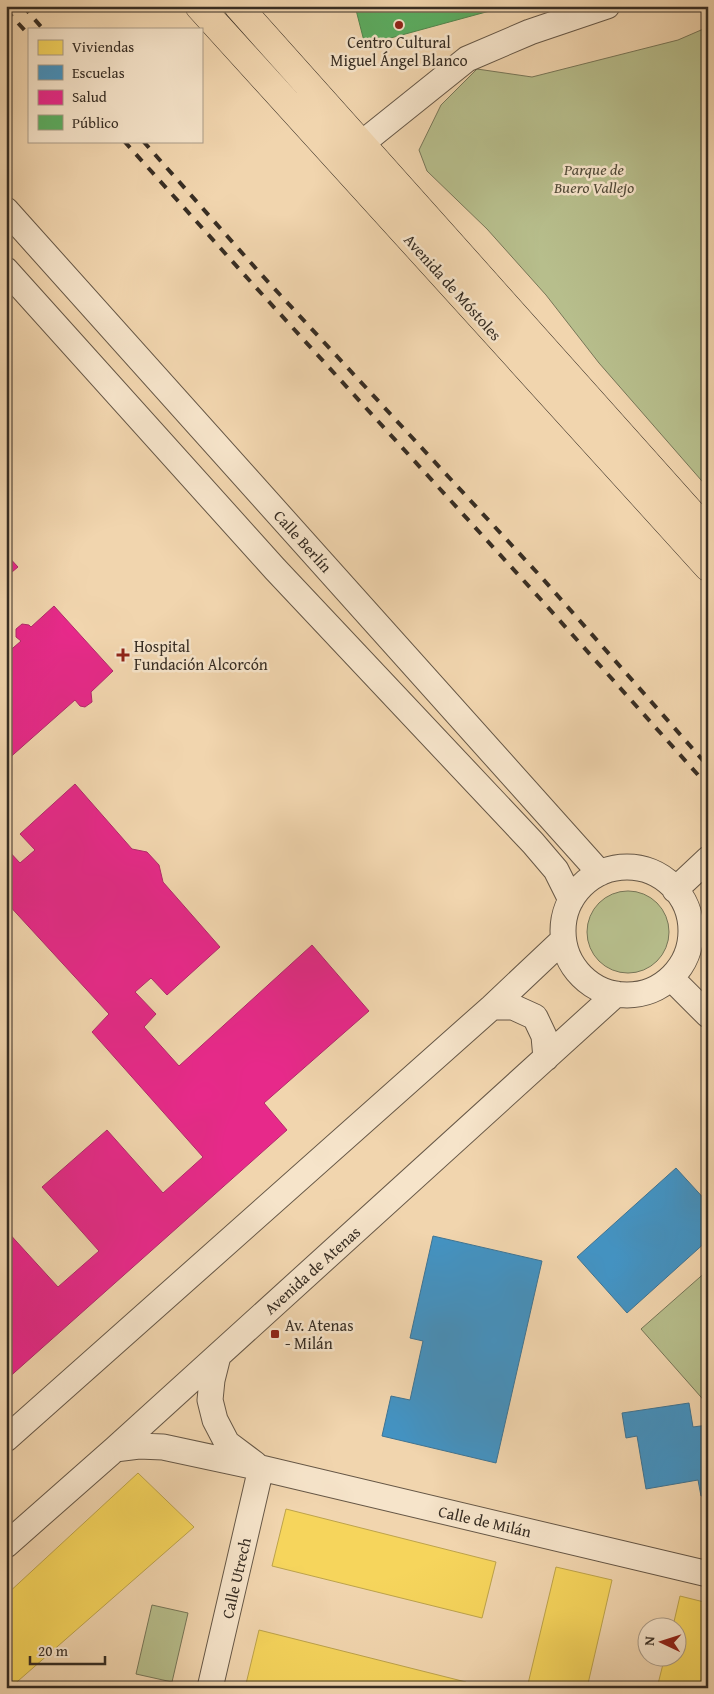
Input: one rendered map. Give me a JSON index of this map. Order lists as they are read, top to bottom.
{
  "streets": {
    "main road": ["Avenida de Móstoles"],
    "street": [
      "Calle Berlín",
      "Avenida de Atenas",
      "Calle de Milán",
      "Calle Utrech"
    ]
  },
  "crossings": [
    ["Calle Berlín", "Avenida de Atenas"],
    ["Avenida de Atenas", "Calle de Milán"],
    ["Calle de Milán", "Calle Utrech"]
  ],
  "parks": ["Parque de Buero Vallejo"],
  "places": {
    "other": ["Centro Cultural Miguel Ángel Blanco"],
    "health": ["Hospital Fundación Alcorcón"],
    "transit": ["Av. Atenas - Milán"]
  },
  "legend": [
    "Viviendas",
    "Escuelas",
    "Salud",
    "Público"
  ],
  "scale_bar": "20 m",
  "north": "left"
}
